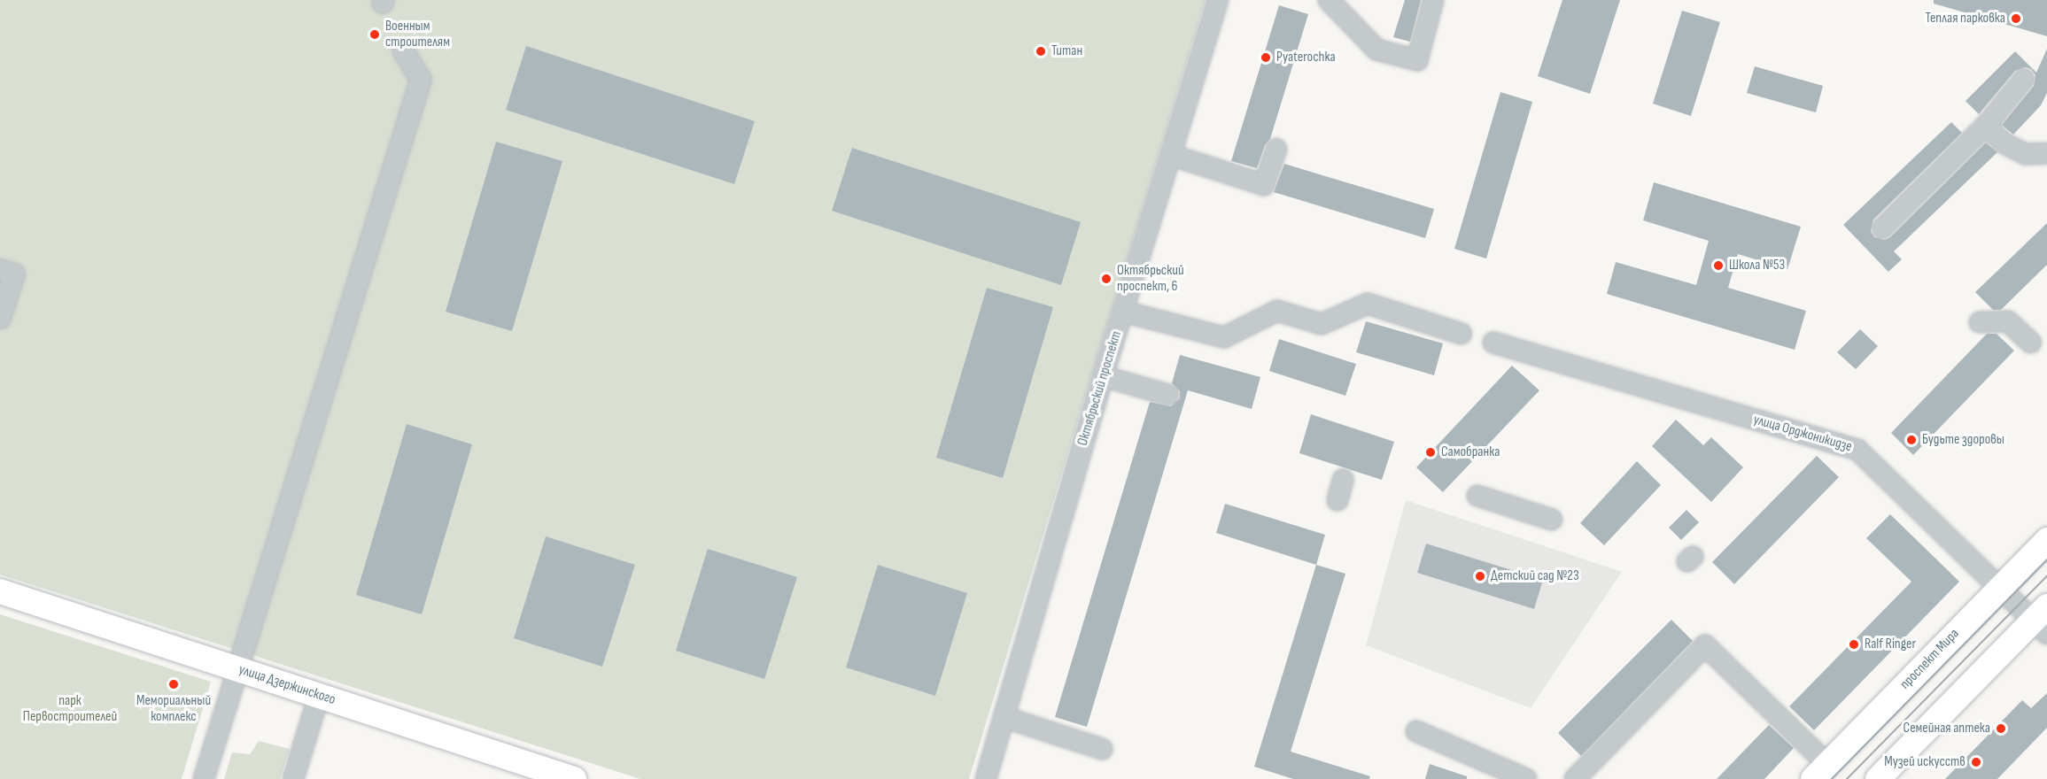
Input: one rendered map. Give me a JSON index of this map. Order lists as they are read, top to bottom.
{
  "streets": {
    "main road": ["проспект Мира", "улица Дзержинского"],
    "street": ["Октябрьский проспект", "улица Орджоникидзе"]
  },
  "crossings": [
    ["улица Орджоникидзе", "проспект Мира"]
  ],
  "parks": ["парк Первостроителей"],
  "places": [
    "Теплая парковка",
    "Военным строителям",
    "Титан",
    "Pyaterochka",
    "Школа №53",
    "Октябрьский проспект, 6",
    "Будьте здоровы",
    "Самобранка",
    "Детский сад №23",
    "Ralf Ringer",
    "Мемориальный комплекс",
    "Семейная аптека",
    "Музей искусств"
  ]
}
